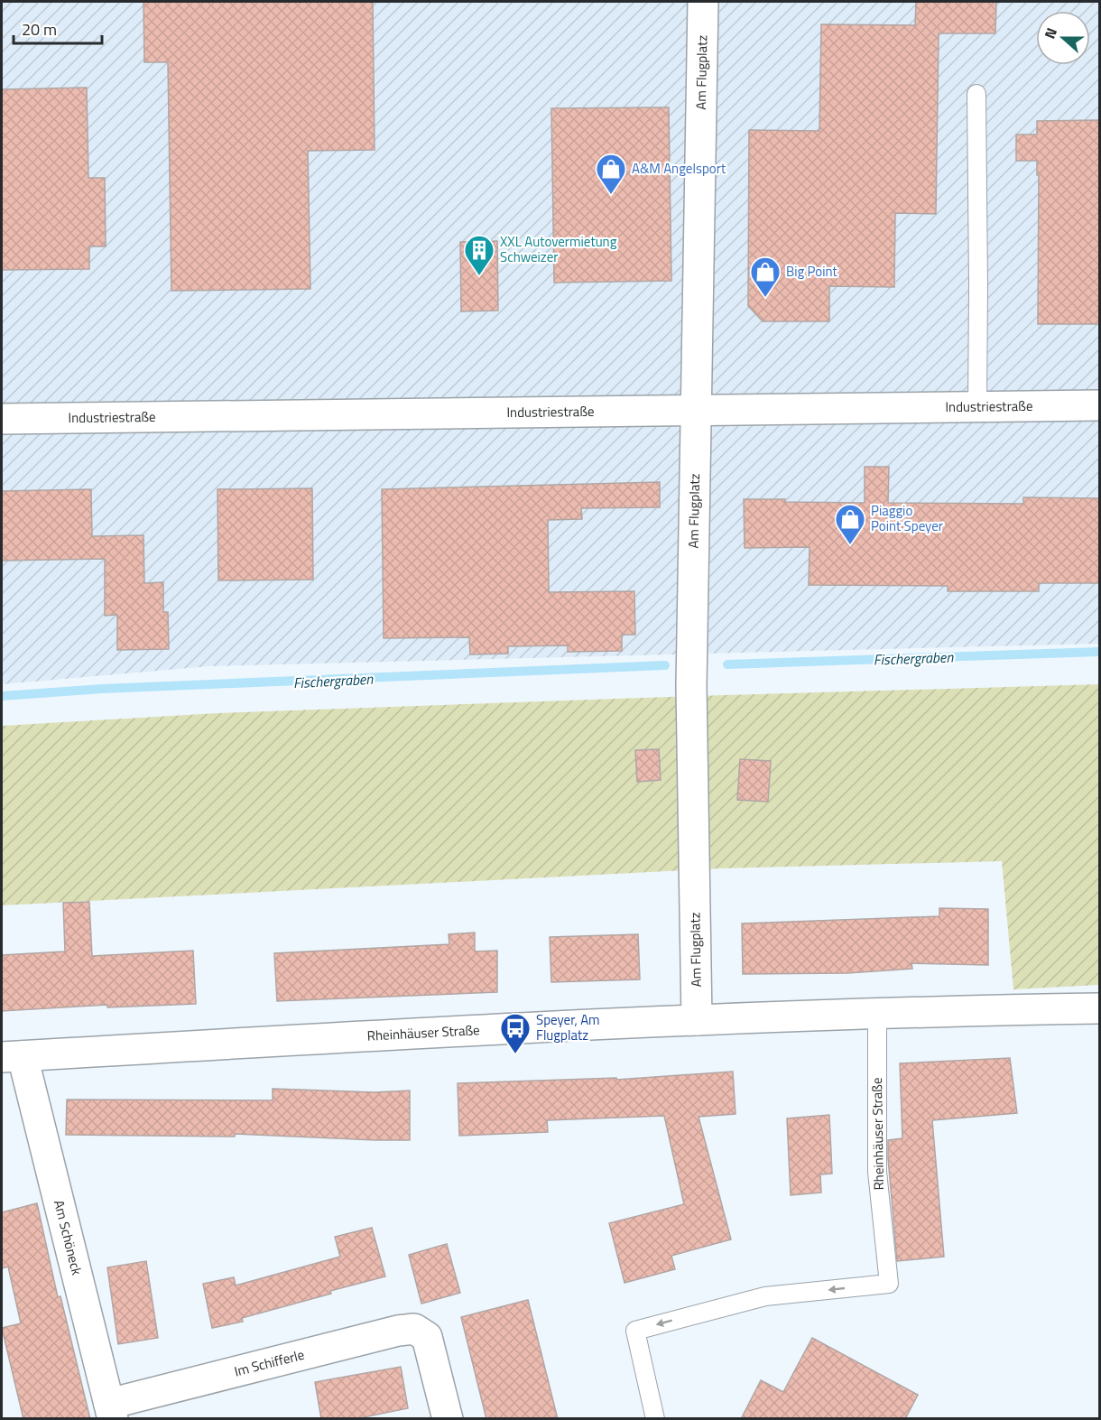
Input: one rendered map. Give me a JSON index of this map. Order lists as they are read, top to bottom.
{
  "streets": {
    "street": [
      "Am Flugplatz",
      "Industriestraße",
      "Rheinhäuser Straße",
      "Am Schöneck",
      "Im Schifferle"
    ]
  },
  "crossings": [
    ["Am Flugplatz", "Industriestraße"],
    ["Am Flugplatz", "Rheinhäuser Straße"],
    ["Rheinhäuser Straße", "Am Schöneck"],
    ["Am Schöneck", "Im Schifferle"]
  ],
  "water": ["Fischergraben"],
  "places": {
    "shop": ["A&M Angelsport", "Big Point", "Piaggio Point Speyer"],
    "building": ["XXL Autovermietung Schweizer"],
    "bus stop": ["Speyer, Am Flugplatz"]
  },
  "scale_bar": "20 m",
  "north": "left"
}
